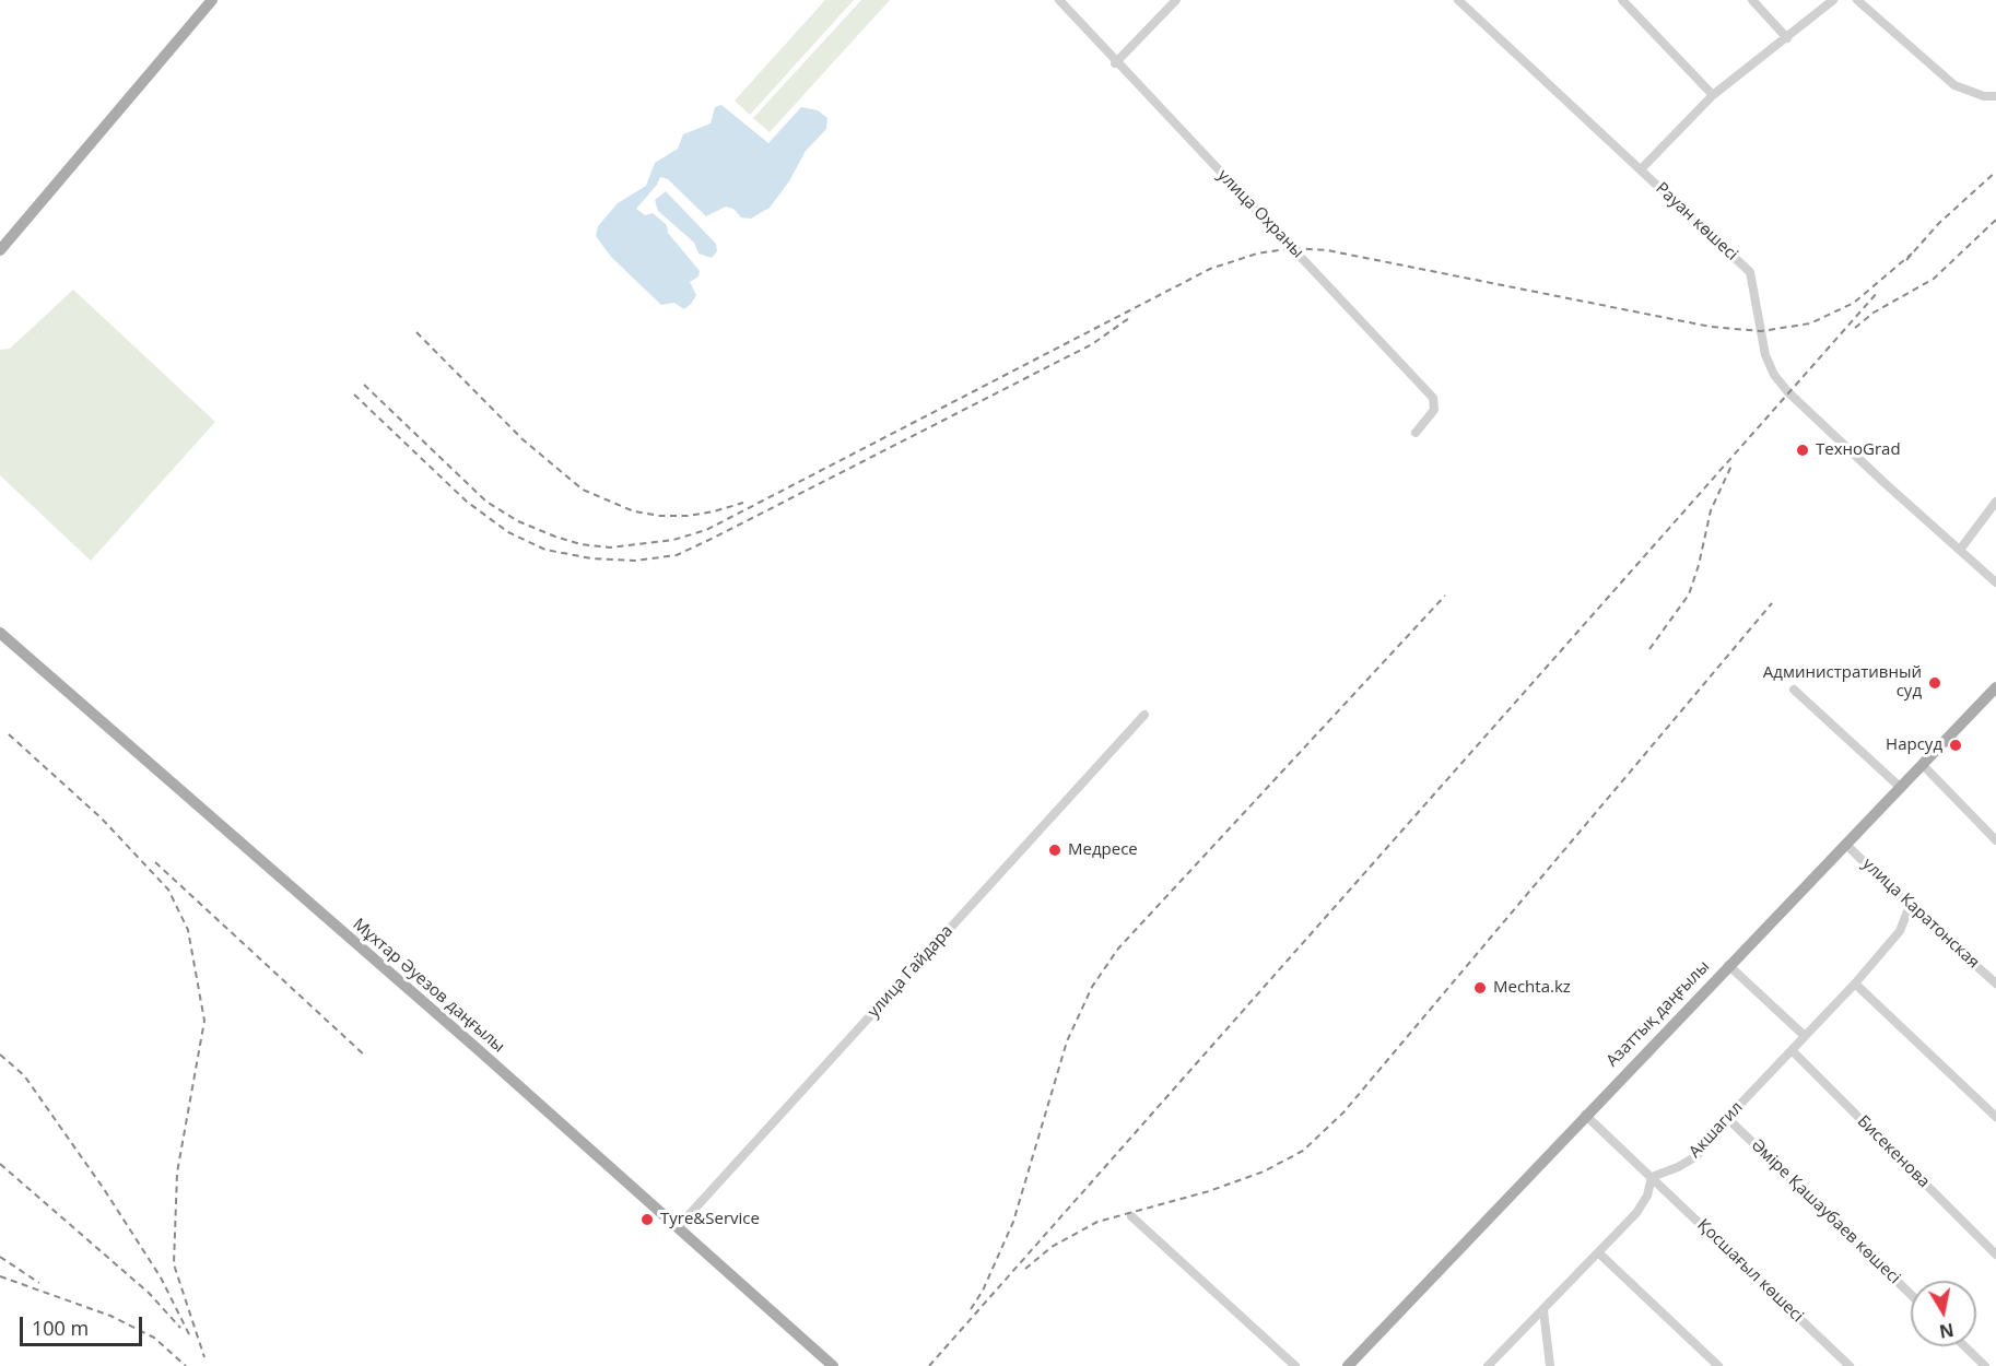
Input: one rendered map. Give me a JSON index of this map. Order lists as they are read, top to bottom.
{
  "streets": {
    "main road": ["Мұхтар Әуезов даңғылы", "Азаттық даңғылы"],
    "street": [
      "улица Охраны",
      "Рауан көшесі",
      "улица Каратонская",
      "улица Гайдара",
      "Акшагил",
      "Бисекенова",
      "Әміре Қашаубаев көшесі",
      "Қосшағыл көшесі"
    ]
  },
  "crossings": [
    ["улица Каратонская", "Азаттық даңғылы"],
    ["улица Каратонская", "Акшагил"],
    ["улица Гайдара", "Мұхтар Әуезов даңғылы"],
    ["Азаттық даңғылы", "Қосшағыл көшесі"],
    ["Акшагил", "Бисекенова"],
    ["Акшагил", "Әміре Қашаубаев көшесі"],
    ["Акшагил", "Қосшағыл көшесі"]
  ],
  "places": [
    "ТехноGrad",
    "Административный суд",
    "Нарсуд",
    "Медресе",
    "Mechta.kz",
    "Tyre&Service"
  ],
  "scale_bar": "100 m",
  "north": "bottom"
}
